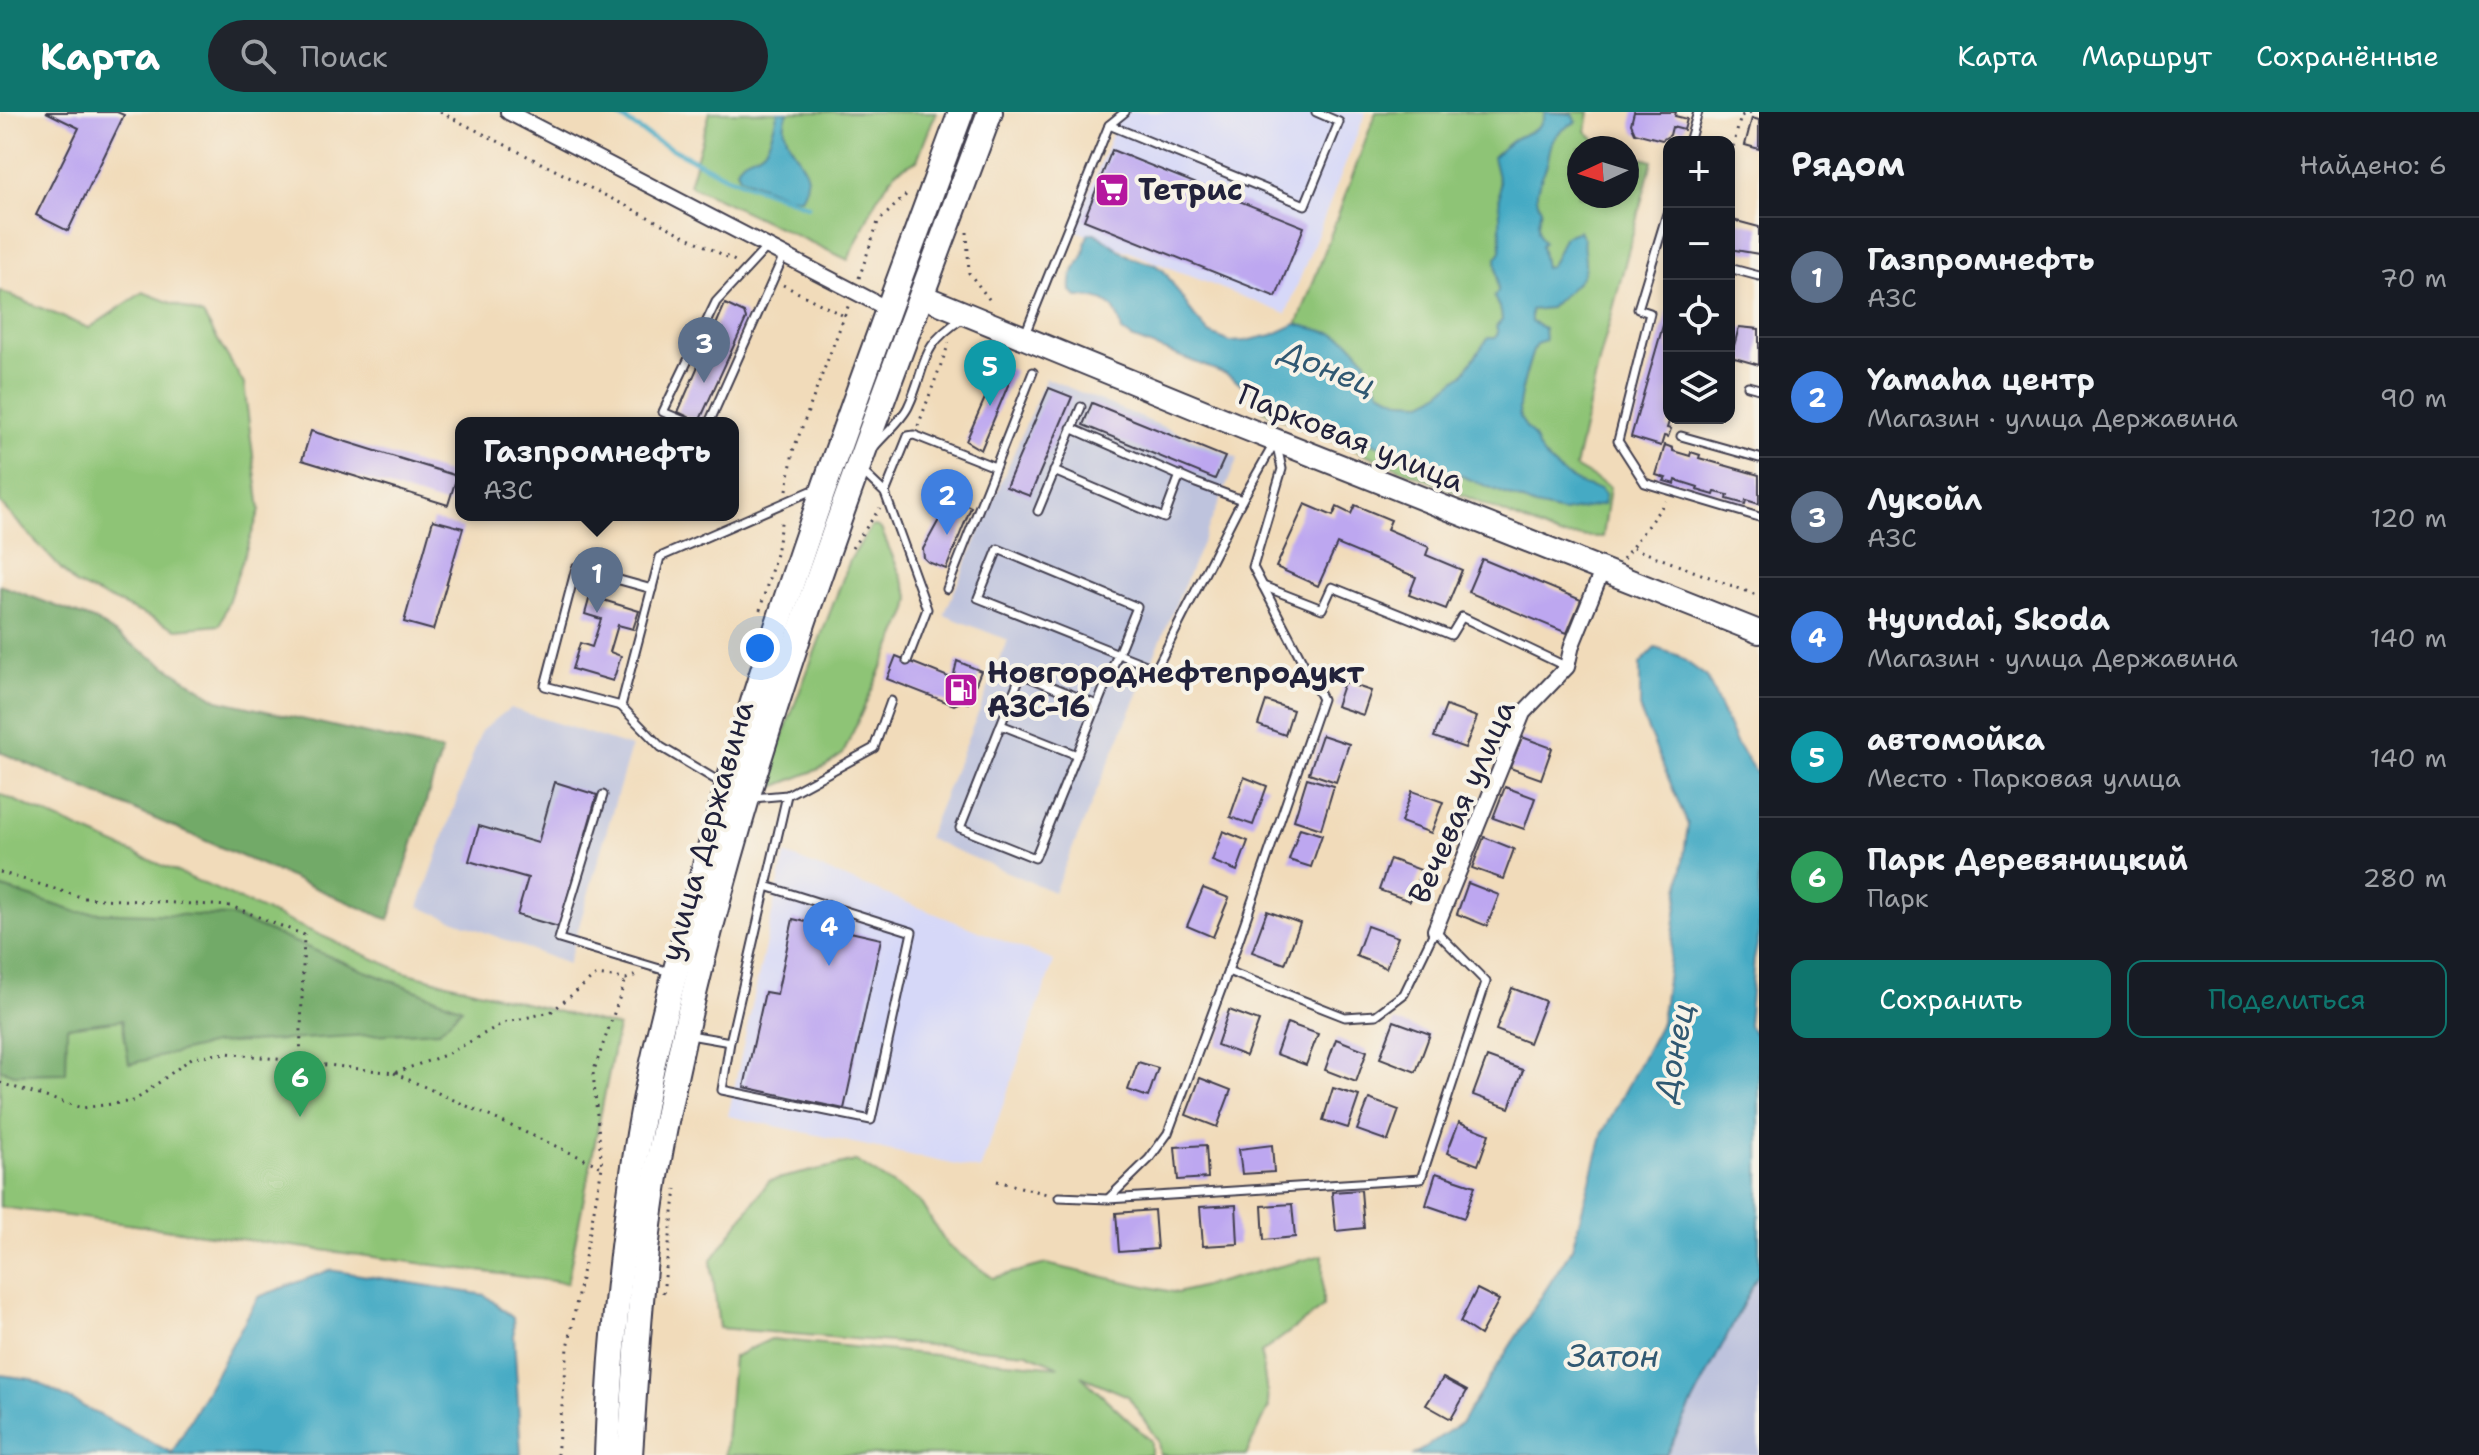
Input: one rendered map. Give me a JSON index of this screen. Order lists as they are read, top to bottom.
{
  "streets": {
    "main road": ["улица Державина"],
    "street": ["Парковая улица", "Вечевая улица"]
  },
  "crossings": [
    ["Парковая улица", "Вечевая улица"],
    ["Парковая улица", "улица Державина"]
  ],
  "water": ["Донец", "Затон"],
  "places": {
    "supermarket": ["Тетрис"],
    "fuel station": ["Новгороднефтепродукт АЗС-16"]
  },
  "north": "left",
  "page": {
    "header": "Карта",
    "search": "Поиск",
    "nav": ["Карта", "Маршрут", "Сохранённые"],
    "heading": ["Рядом", "Найдено: 6"],
    "map_buttons": ["+", "−"],
    "list": [
      {
        "mark": "1",
        "name": "Газпромнефть",
        "note": "АЗС",
        "value": "70 m"
      },
      {
        "mark": "2",
        "name": "Yamaha центр",
        "note": "Магазин · улица Державина",
        "value": "90 m"
      },
      {
        "mark": "3",
        "name": "Лукойл",
        "note": "АЗС",
        "value": "120 m"
      },
      {
        "mark": "4",
        "name": "Hyundai, Skoda",
        "note": "Магазин · улица Державина",
        "value": "140 m"
      },
      {
        "mark": "5",
        "name": "автомойка",
        "note": "Место · Парковая улица",
        "value": "140 m"
      },
      {
        "mark": "6",
        "name": "Парк Деревяницкий",
        "note": "Парк",
        "value": "280 m"
      }
    ],
    "pins": [
      "3",
      "5",
      "2",
      "1",
      "4",
      "6"
    ],
    "popup": ["Газпромнефть", "АЗС"],
    "buttons": ["Сохранить", "Поделиться"]
  }
}
